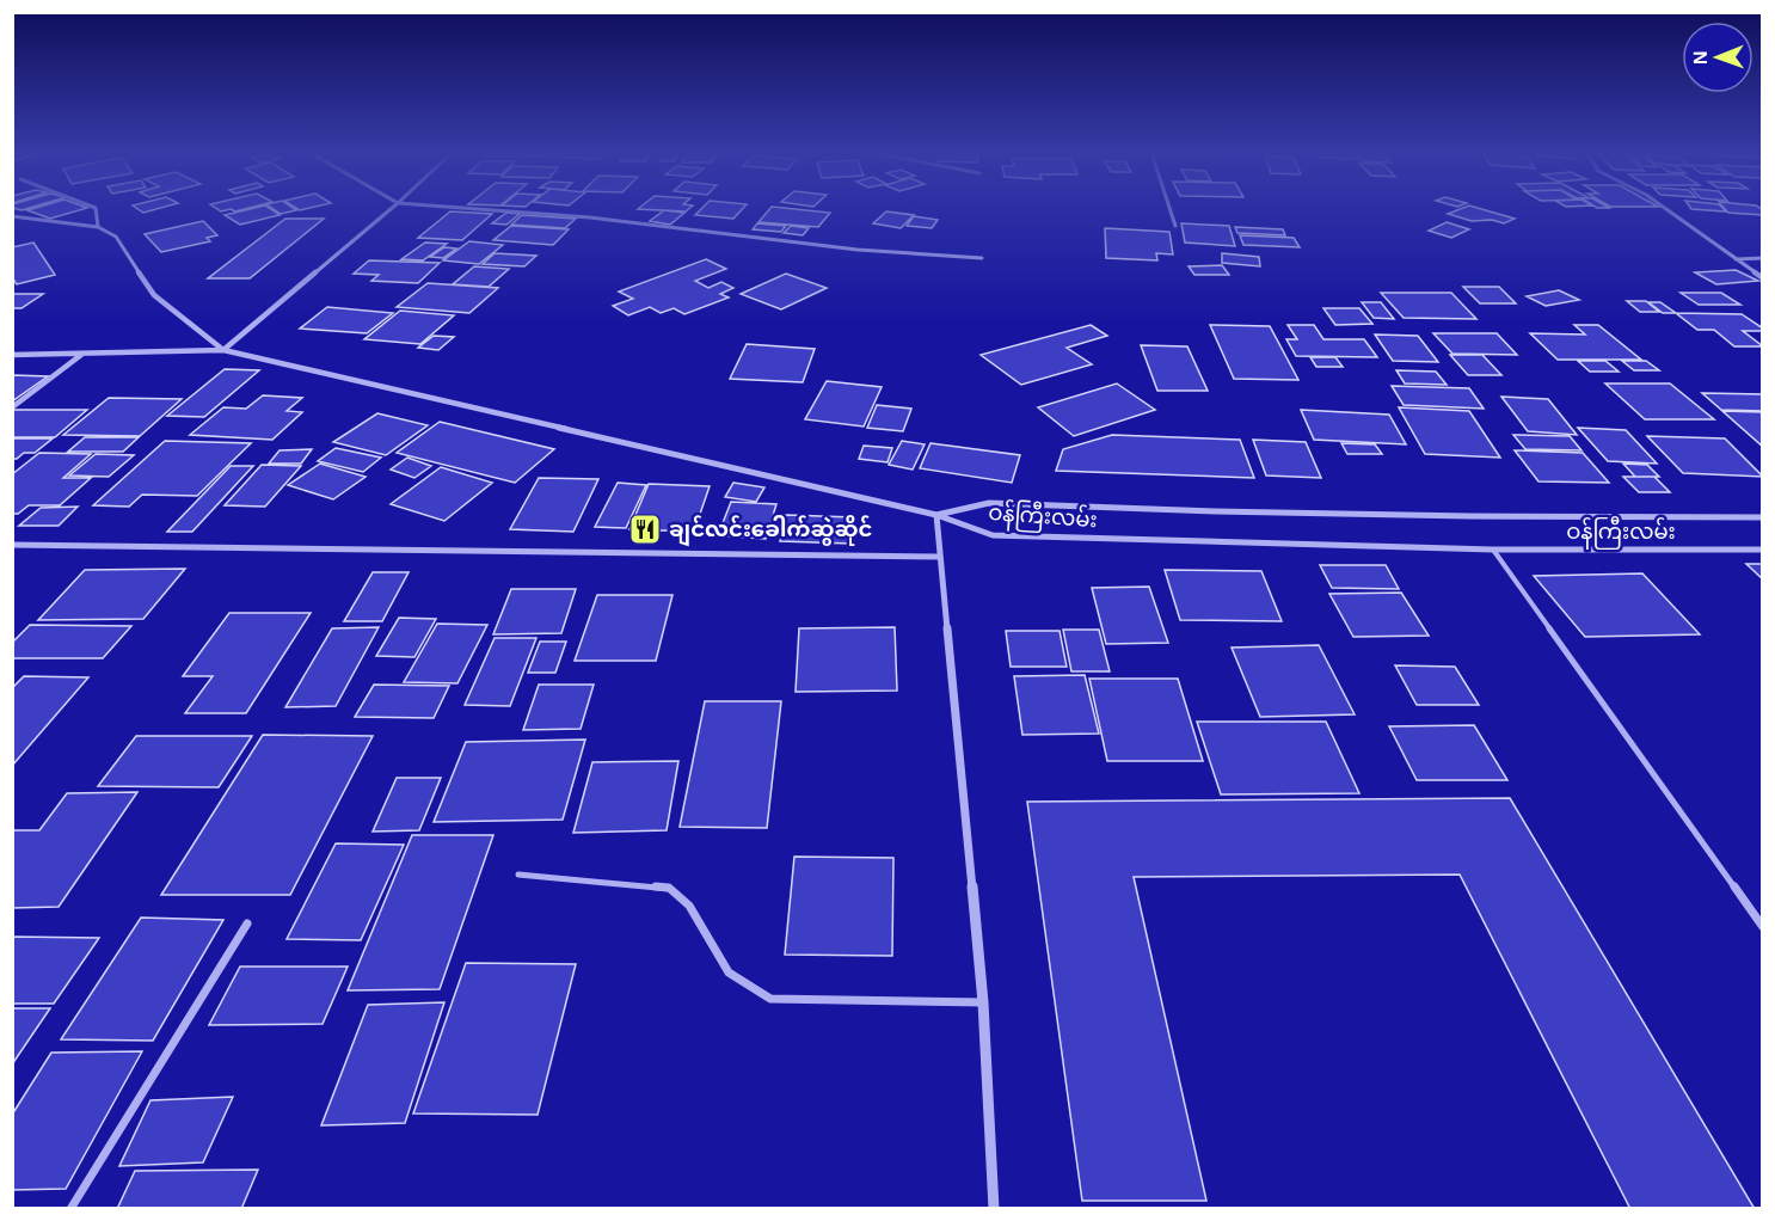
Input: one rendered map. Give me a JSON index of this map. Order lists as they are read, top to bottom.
{
  "streets": {
    "street": ["ဝန်ကြီးလမ်း"]
  },
  "places": {
    "restaurant": ["ချင်လင်းခေါက်ဆွဲဆိုင်"]
  },
  "north": "left"
}
